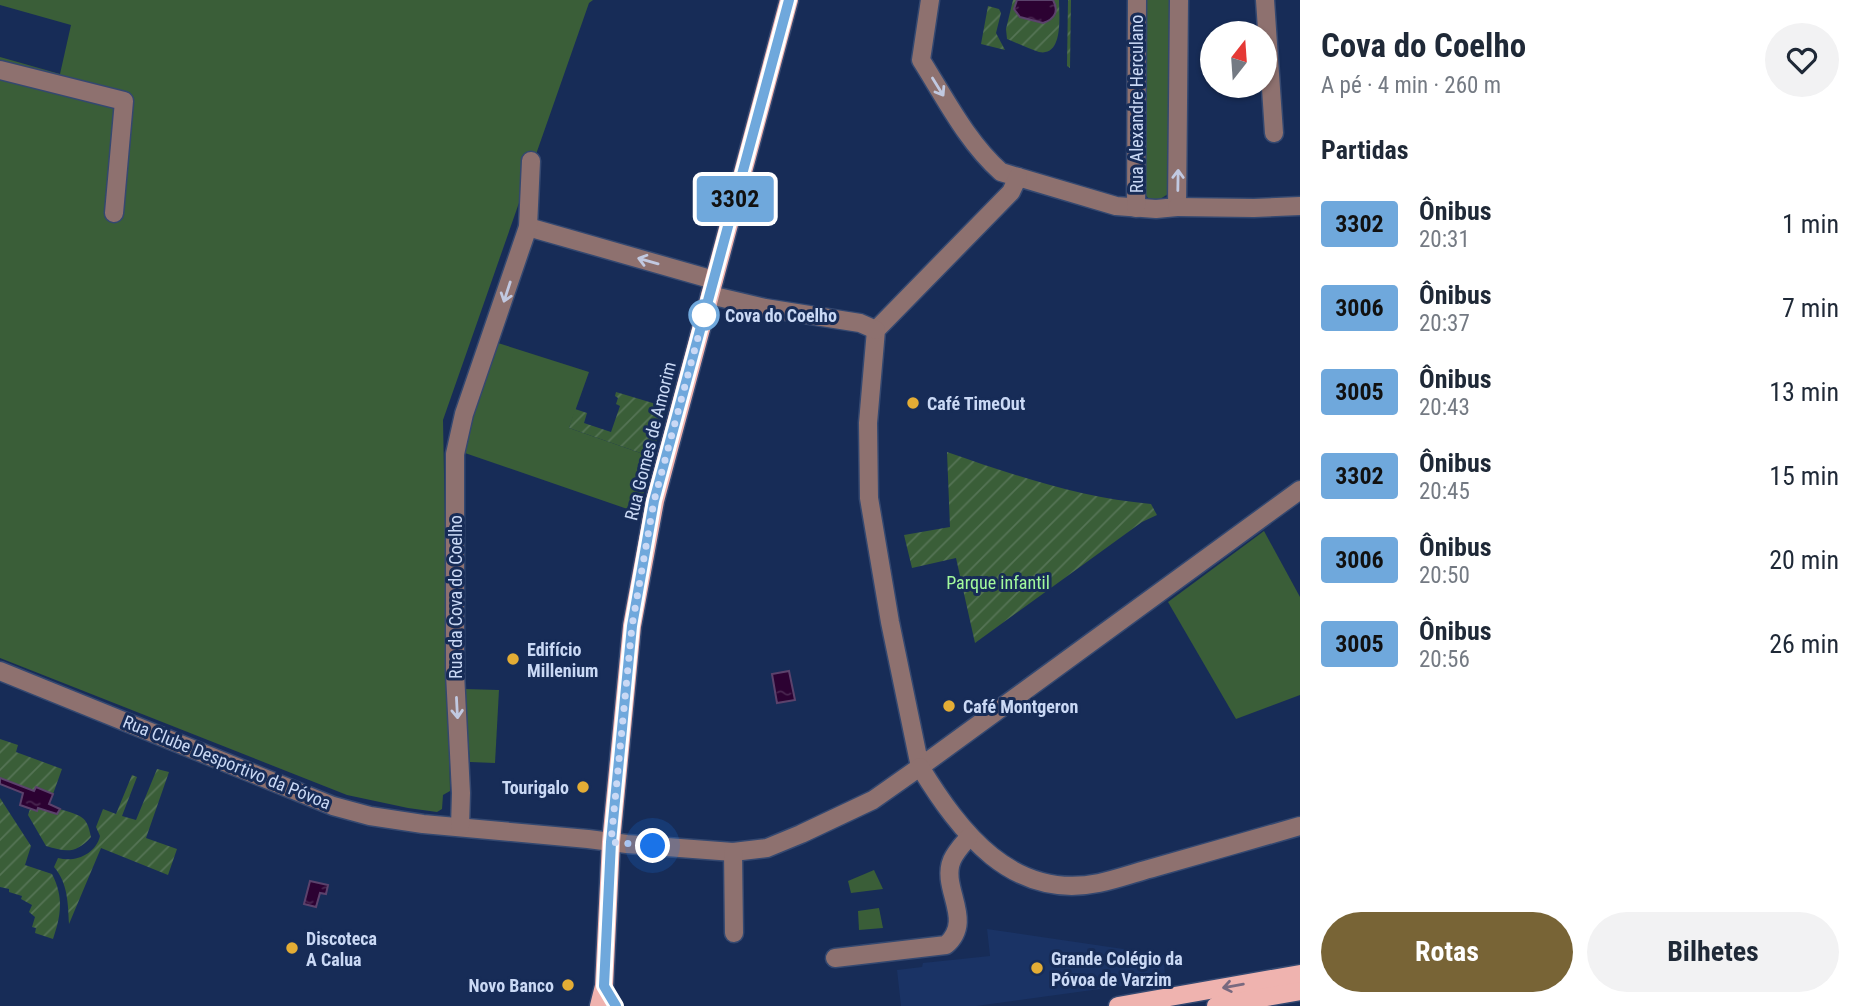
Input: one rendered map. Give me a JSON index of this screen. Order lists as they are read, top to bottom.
{
  "streets": {
    "main road": ["Rua Gomes de Amorim"],
    "street": ["Rua Alexandre Herculano", "Rua da Cova do Coelho", "Rua Clube Desportivo da Póvoa"]
  },
  "crossings": [
    ["Rua da Cova do Coelho", "Rua Clube Desportivo da Póvoa"]
  ],
  "one_way": ["Rua da Cova do Coelho"],
  "parks": ["Parque infantil"],
  "places": [
    "Cova do Coelho",
    "Café TimeOut",
    "Edifício Millenium",
    "Café Montgeron",
    "Tourigalo",
    "Discoteca A Calua",
    "Grande Colégio da Póvoa de Varzim",
    "Novo Banco"
  ],
  "lines": ["bus line 3302"],
  "north": "top",
  "page": {
    "on_map": "3302",
    "heading": [
      ["Cova do Coelho", "A pé · 4 min · 260 m"],
      "Partidas"
    ],
    "list": [
      {
        "mark": "3302",
        "name": "Ônibus",
        "note": "20:31",
        "value": "1 min"
      },
      {
        "mark": "3006",
        "name": "Ônibus",
        "note": "20:37",
        "value": "7 min"
      },
      {
        "mark": "3005",
        "name": "Ônibus",
        "note": "20:43",
        "value": "13 min"
      },
      {
        "mark": "3302",
        "name": "Ônibus",
        "note": "20:45",
        "value": "15 min"
      },
      {
        "mark": "3006",
        "name": "Ônibus",
        "note": "20:50",
        "value": "20 min"
      },
      {
        "mark": "3005",
        "name": "Ônibus",
        "note": "20:56",
        "value": "26 min"
      }
    ],
    "buttons": ["Rotas", "Bilhetes"]
  }
}
